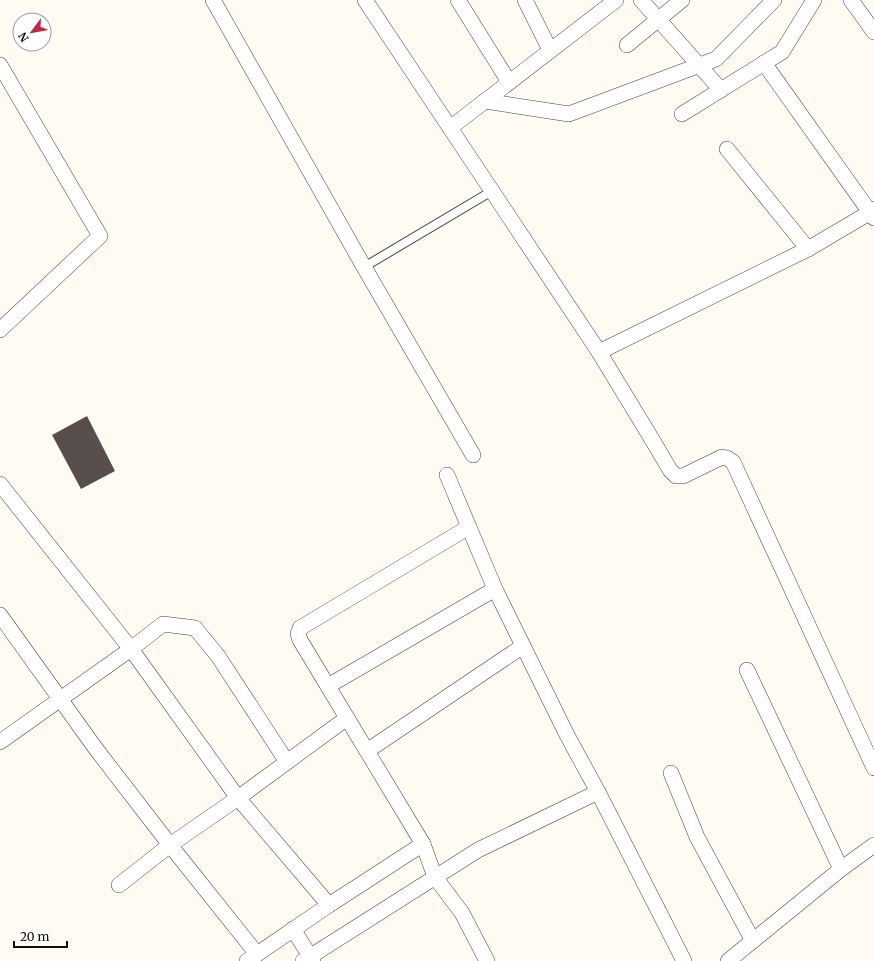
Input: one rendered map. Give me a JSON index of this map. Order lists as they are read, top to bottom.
{
  "scale_bar": "20 m",
  "north": "bottom left"
}
